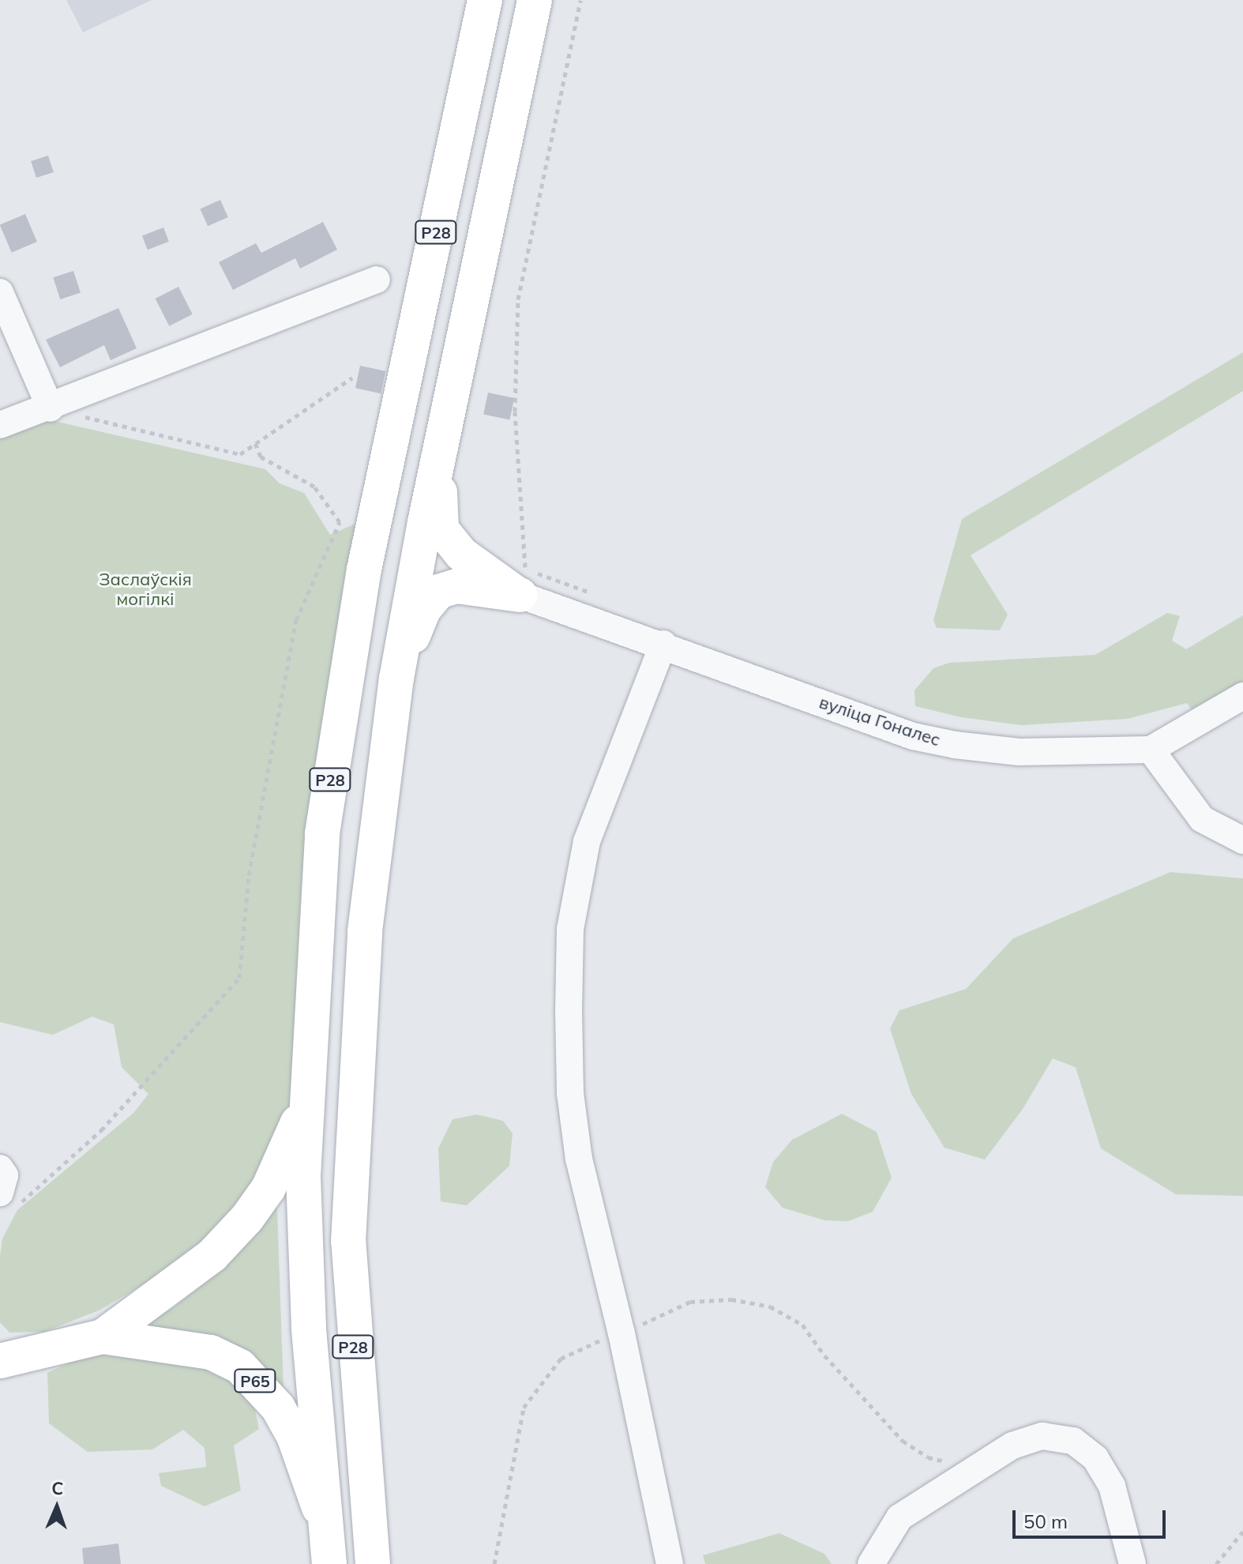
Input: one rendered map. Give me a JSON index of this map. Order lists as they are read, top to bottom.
{
  "streets": {
    "main road": ["Р28", "Р65"],
    "street": ["вуліца Гоналес"]
  },
  "crossings": [
    ["Р28", "Р65"]
  ],
  "parks": ["Заслаўскія могілкі"],
  "scale_bar": "50 m",
  "north": "top"
}
